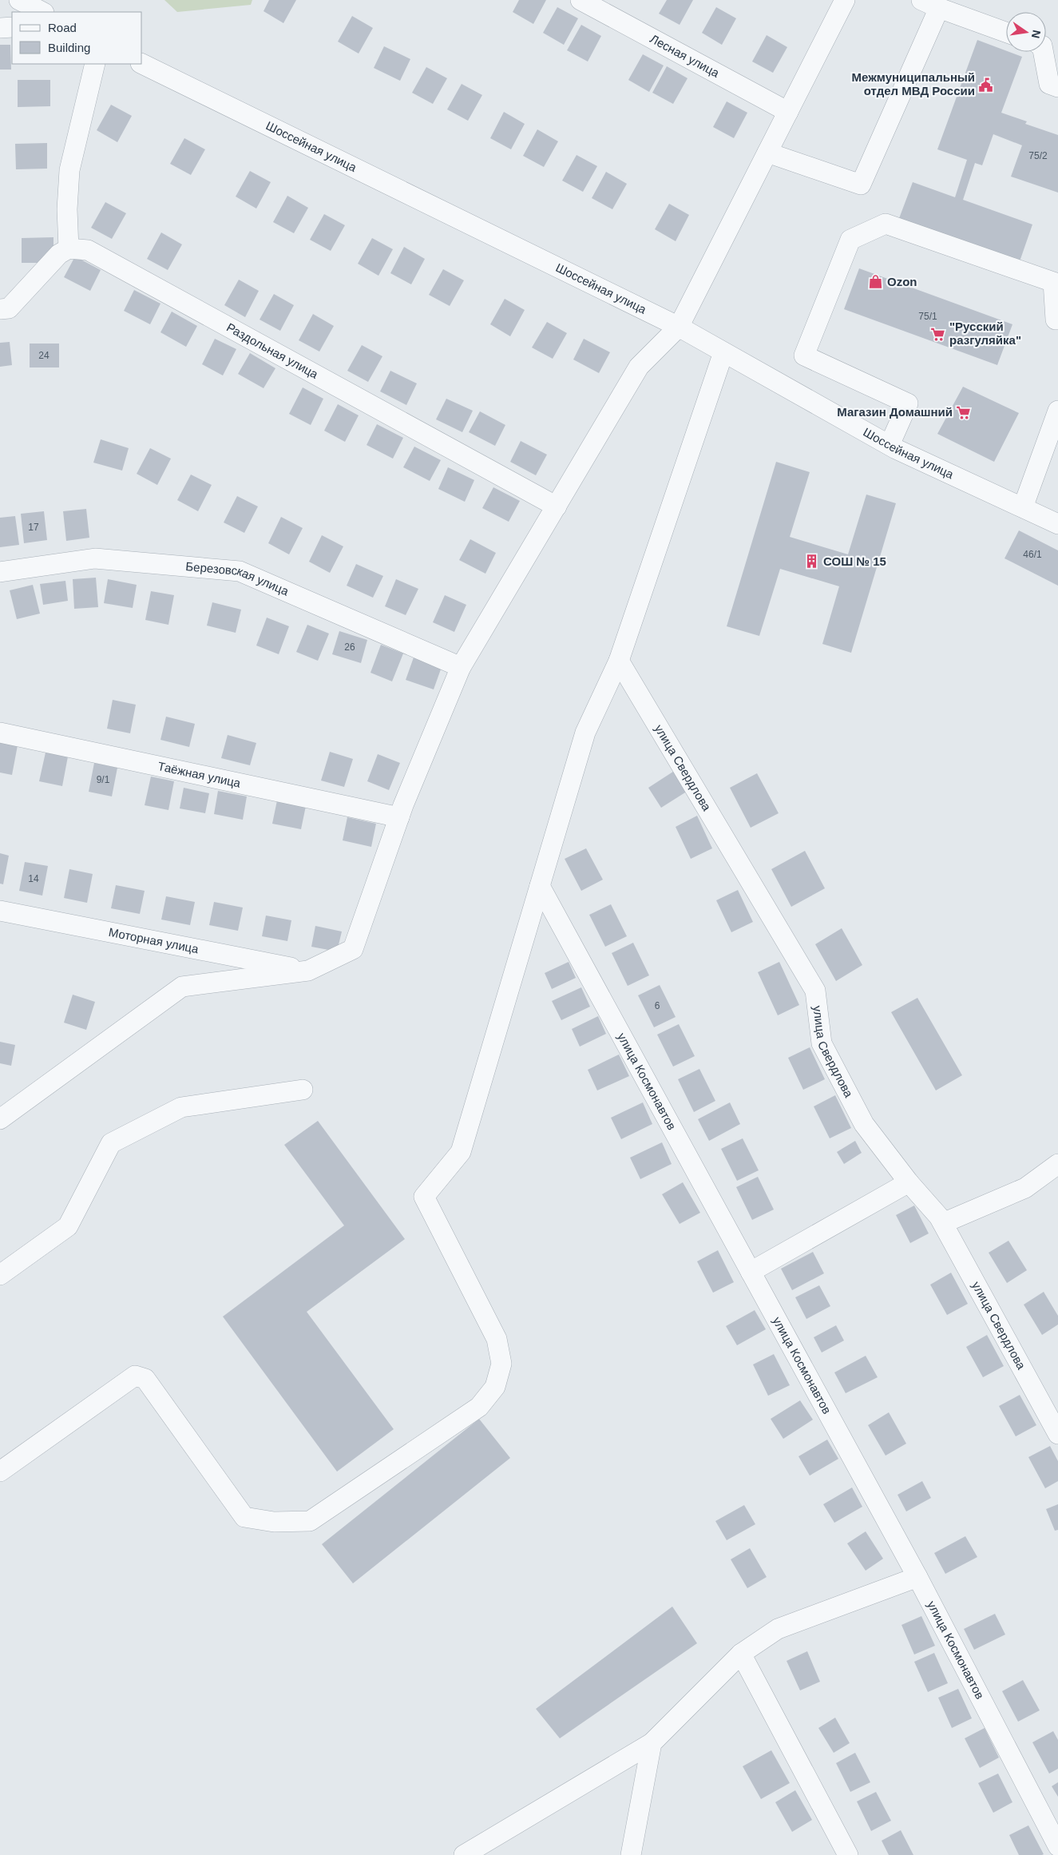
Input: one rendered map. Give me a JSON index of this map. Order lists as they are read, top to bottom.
{
  "streets": {
    "street": [
      "Лесная улица",
      "Шоссейная улица",
      "Раздольная улица",
      "Березовская улица",
      "улица Свердлова",
      "Таёжная улица",
      "Моторная улица",
      "улица Космонавтов"
    ]
  },
  "places": {
    "public building": ["Межмуниципальный отдел МВД России"],
    "shop": ["Ozon"],
    "supermarket": ["\"Русский разгуляйка\"", "Магазин Домашний"],
    "building": ["СОШ № 15"]
  },
  "house_numbers": [
    "75/2",
    "75/1",
    "24",
    "17",
    "46/1",
    "26",
    "9/1",
    "14",
    "6"
  ],
  "legend": ["Road", "Building"],
  "north": "right"
}
